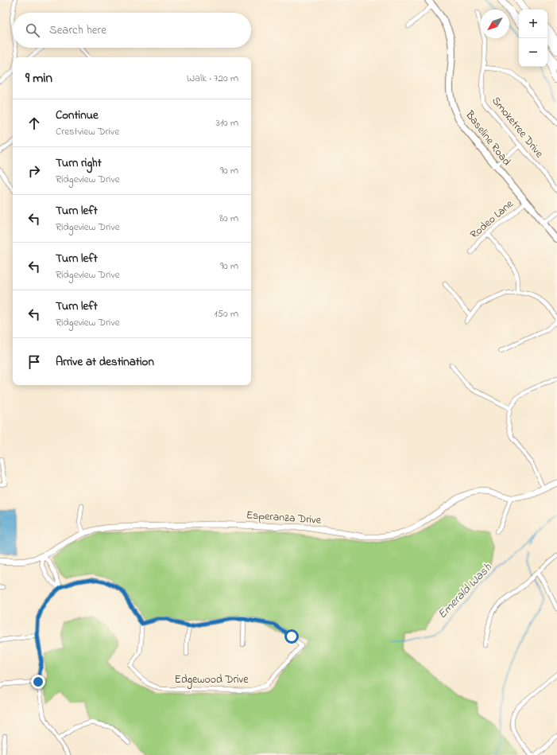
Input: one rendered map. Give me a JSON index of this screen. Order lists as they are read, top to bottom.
{
  "streets": {
    "main road": ["Baseline Road", "Esperanza Drive"],
    "street": ["Smoketree Drive", "Rodeo Lane", "Edgewood Drive"]
  },
  "crossings": [
    ["Baseline Road", "Rodeo Lane"]
  ],
  "water": ["Emerald Wash"],
  "north": "bottom left",
  "page": {
    "map_buttons": ["+", "−"],
    "search": "Search here",
    "heading": ["9 min", "Walk · 720 m"],
    "list": [
      ["Continue", "Crestview Drive", "310 m"],
      ["Turn right", "Ridgeview Drive", "90 m"],
      ["Turn left", "Ridgeview Drive", "80 m"],
      ["Turn left", "Ridgeview Drive", "90 m"],
      ["Turn left", "Ridgeview Drive", "150 m"],
      "Arrive at destination"
    ]
  }
}
